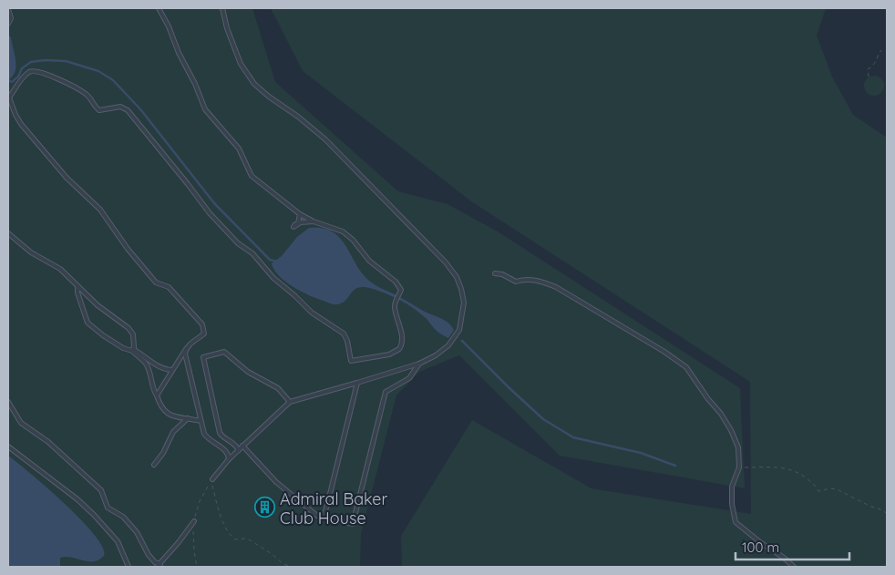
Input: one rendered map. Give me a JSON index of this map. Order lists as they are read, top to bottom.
{
  "places": {
    "building": ["Admiral Baker Club House"]
  },
  "scale_bar": "100 m"
}
